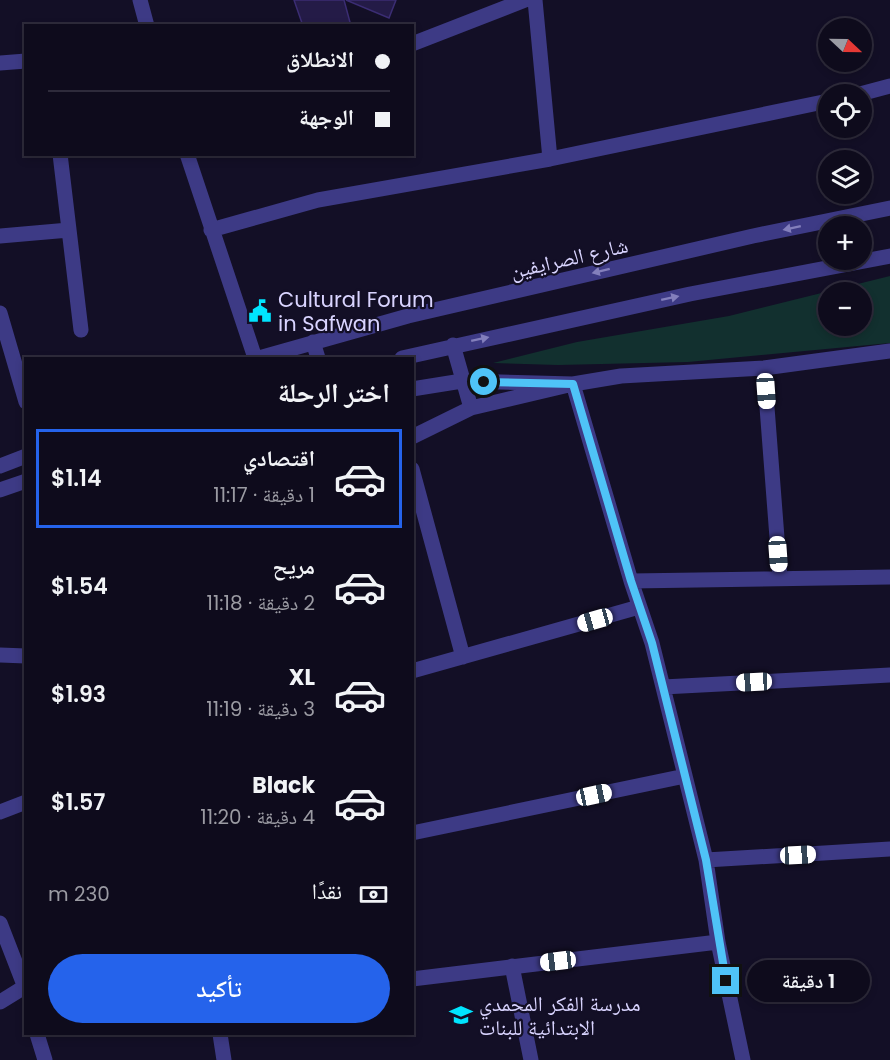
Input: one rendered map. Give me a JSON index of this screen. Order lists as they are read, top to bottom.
{
  "streets": {
    "street": ["شارع الصرايفين"]
  },
  "places": {
    "public building": ["Cultural Forum in Safwan"],
    "school or university": ["مدرسة الفكر المحمدي الابتدائية للبنات"]
  },
  "north": "right",
  "page": {
    "map_buttons": ["+", "−"],
    "banner": ["الانطلاق", "الوجهة"],
    "heading": "اختر الرحلة",
    "list": [
      {
        "name": "اقتصادي",
        "note": "1 دقيقة · 11:17",
        "value": "$1.14"
      },
      {
        "name": "مريح",
        "note": "2 دقيقة · 11:18",
        "value": "$1.54"
      },
      {
        "name": "XL",
        "note": "3 دقيقة · 11:19",
        "value": "$1.93"
      },
      {
        "name": "Black",
        "note": "4 دقيقة · 11:20",
        "value": "$1.57"
      }
    ],
    "pay": ["نقدًا", "230 m"],
    "buttons": "تأكيد",
    "bubble": "1 دقيقة"
  }
}
